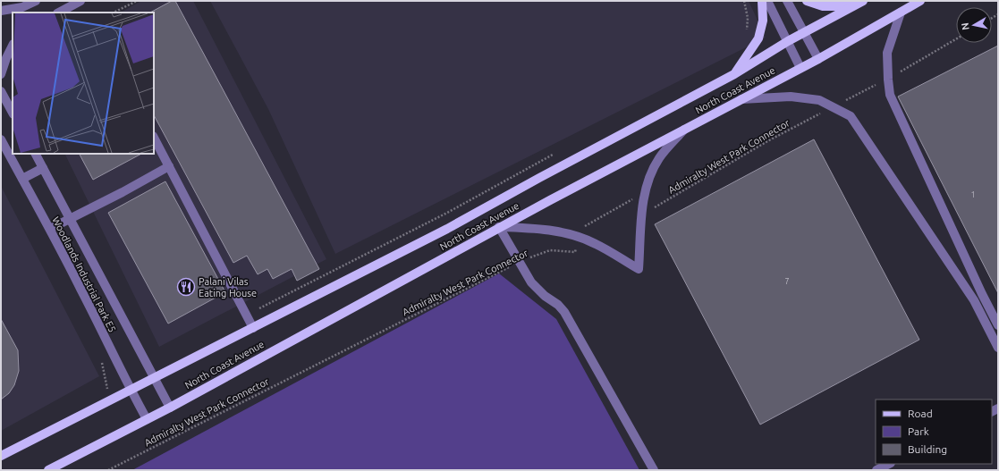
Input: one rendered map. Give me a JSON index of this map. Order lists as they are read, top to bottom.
{
  "streets": {
    "main road": ["North Coast Avenue"],
    "street": ["Woodlands Industrial Park E5"],
    "path": ["Admiralty West Park Connector"]
  },
  "crossings": [
    ["North Coast Avenue", "Woodlands Industrial Park E5"]
  ],
  "places": {
    "restaurant": ["Palani Vilas Eating House"]
  },
  "house_numbers": ["1", "7"],
  "legend": ["Road", "Park", "Building"],
  "north": "left"
}
